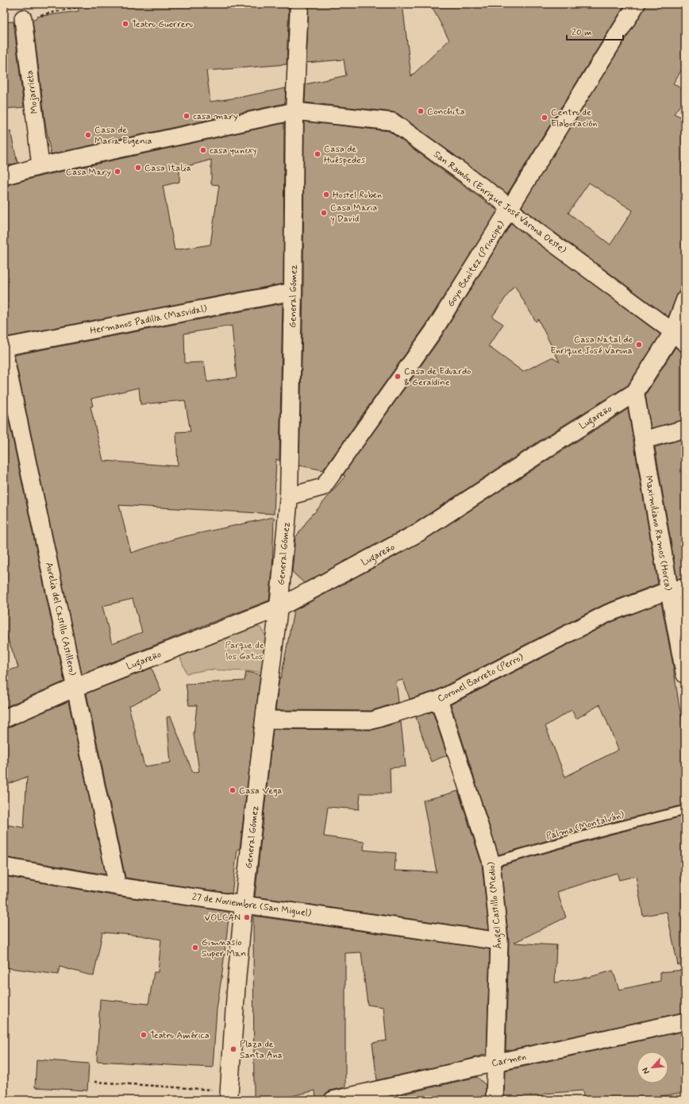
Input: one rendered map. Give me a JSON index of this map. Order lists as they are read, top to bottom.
{
  "streets": {
    "street": [
      "Mojarrieta",
      "San Ramón (Enrique José Varona Oeste)",
      "Goyo Benítez (Principe)",
      "General Gómez",
      "Hermanos Padilla (Masvidal)",
      "Lugareño",
      "Maximiliano Ramos (Horca)",
      "Aurelia del Castillo (Astillero)",
      "Coronel Barreto (Perro)",
      "27 de Noviembre (San Miguel)",
      "Ángel Castillo (Medio)",
      "Carmen"
    ],
    "lane": ["Palma (Montalván)"]
  },
  "crossings": [
    ["Mojarrieta", "San Ramón (Enrique José Varona Oeste)"],
    ["San Ramón (Enrique José Varona Oeste)", "Goyo Benítez (Principe)"],
    ["San Ramón (Enrique José Varona Oeste)", "General Gómez"],
    ["San Ramón (Enrique José Varona Oeste)", "Lugareño"],
    ["Goyo Benítez (Principe)", "General Gómez"],
    ["General Gómez", "Hermanos Padilla (Masvidal)"],
    ["General Gómez", "Lugareño"],
    ["General Gómez", "Coronel Barreto (Perro)"],
    ["General Gómez", "27 de Noviembre (San Miguel)"],
    ["Lugareño", "Maximiliano Ramos (Horca)"],
    ["Lugareño", "Aurelia del Castillo (Astillero)"],
    ["Maximiliano Ramos (Horca)", "Coronel Barreto (Perro)"],
    ["Aurelia del Castillo (Astillero)", "27 de Noviembre (San Miguel)"],
    ["Coronel Barreto (Perro)", "Ángel Castillo (Medio)"],
    ["Palma (Montalván)", "Ángel Castillo (Medio)"],
    ["27 de Noviembre (San Miguel)", "Ángel Castillo (Medio)"],
    ["Ángel Castillo (Medio)", "Carmen"]
  ],
  "parks": ["Parque de los Gatos"],
  "places": [
    "Teatro Guerrero",
    "Conchita",
    "casa mary",
    "Centro de Elaboración",
    "Casa de Maria Eugenia",
    "casa yunexy",
    "Casa de Huéspedes",
    "Casa Italia",
    "Casa Mary",
    "Hostel Ruben",
    "Casa Maria y David",
    "Casa Natal de Enrique José Varona",
    "Casa de Eduardo & Geraldine",
    "Casa Vega",
    "VOLCAN",
    "Gimnasio Super Man",
    "Teatro América",
    "Plaza de Santa Ana"
  ],
  "scale_bar": "20 m",
  "north": "bottom left"
}
